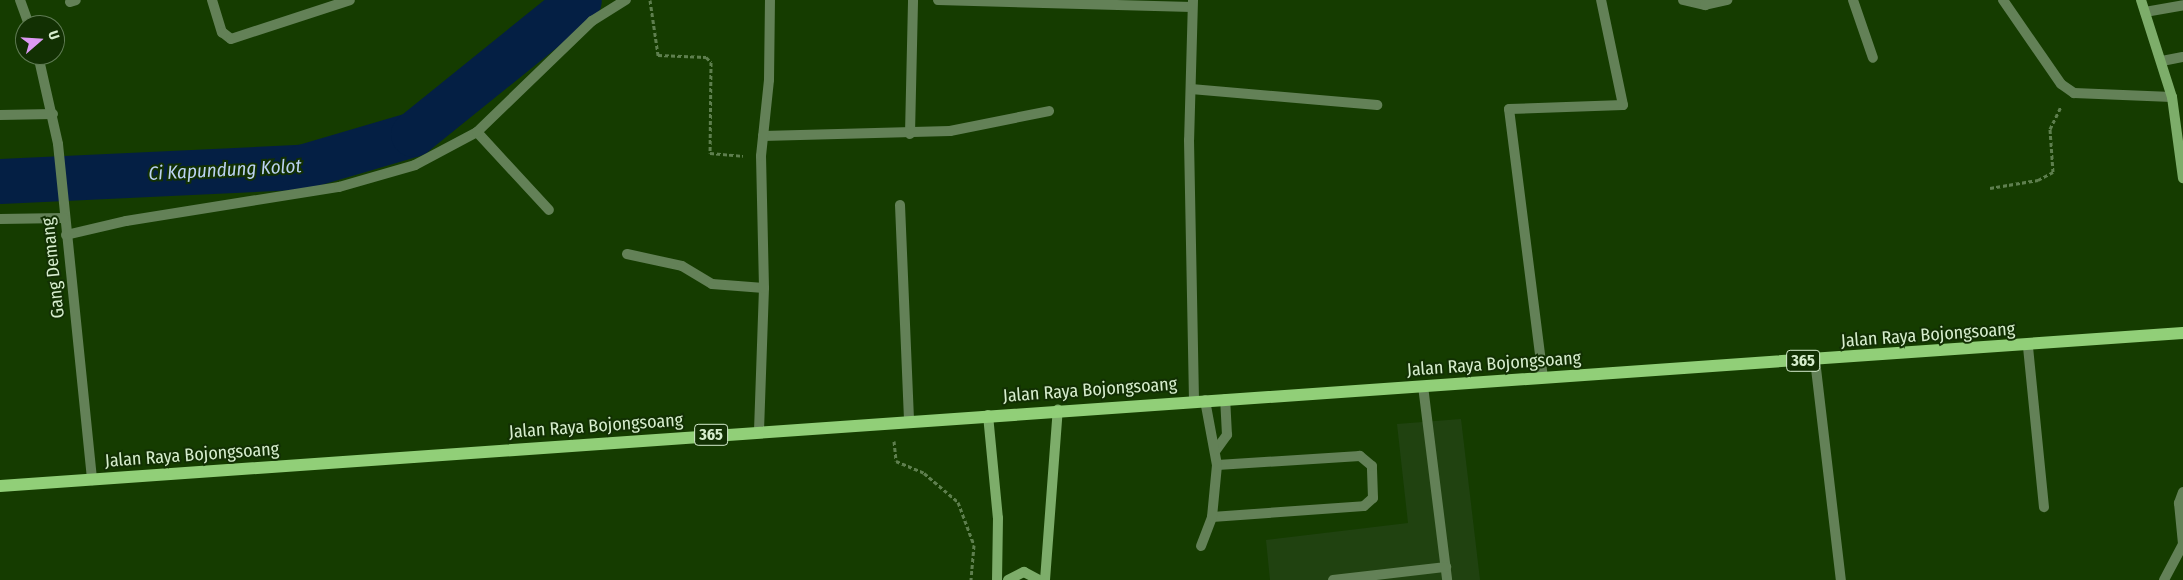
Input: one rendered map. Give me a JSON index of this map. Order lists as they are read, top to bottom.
{
  "streets": {
    "main road": ["Jalan Raya Bojongsoang", "365"],
    "street": ["Gang Demang"]
  },
  "crossings": [
    ["Gang Demang", "Jalan Raya Bojongsoang"]
  ],
  "water": ["Ci Kapundung Kolot"],
  "north": "right"
}
